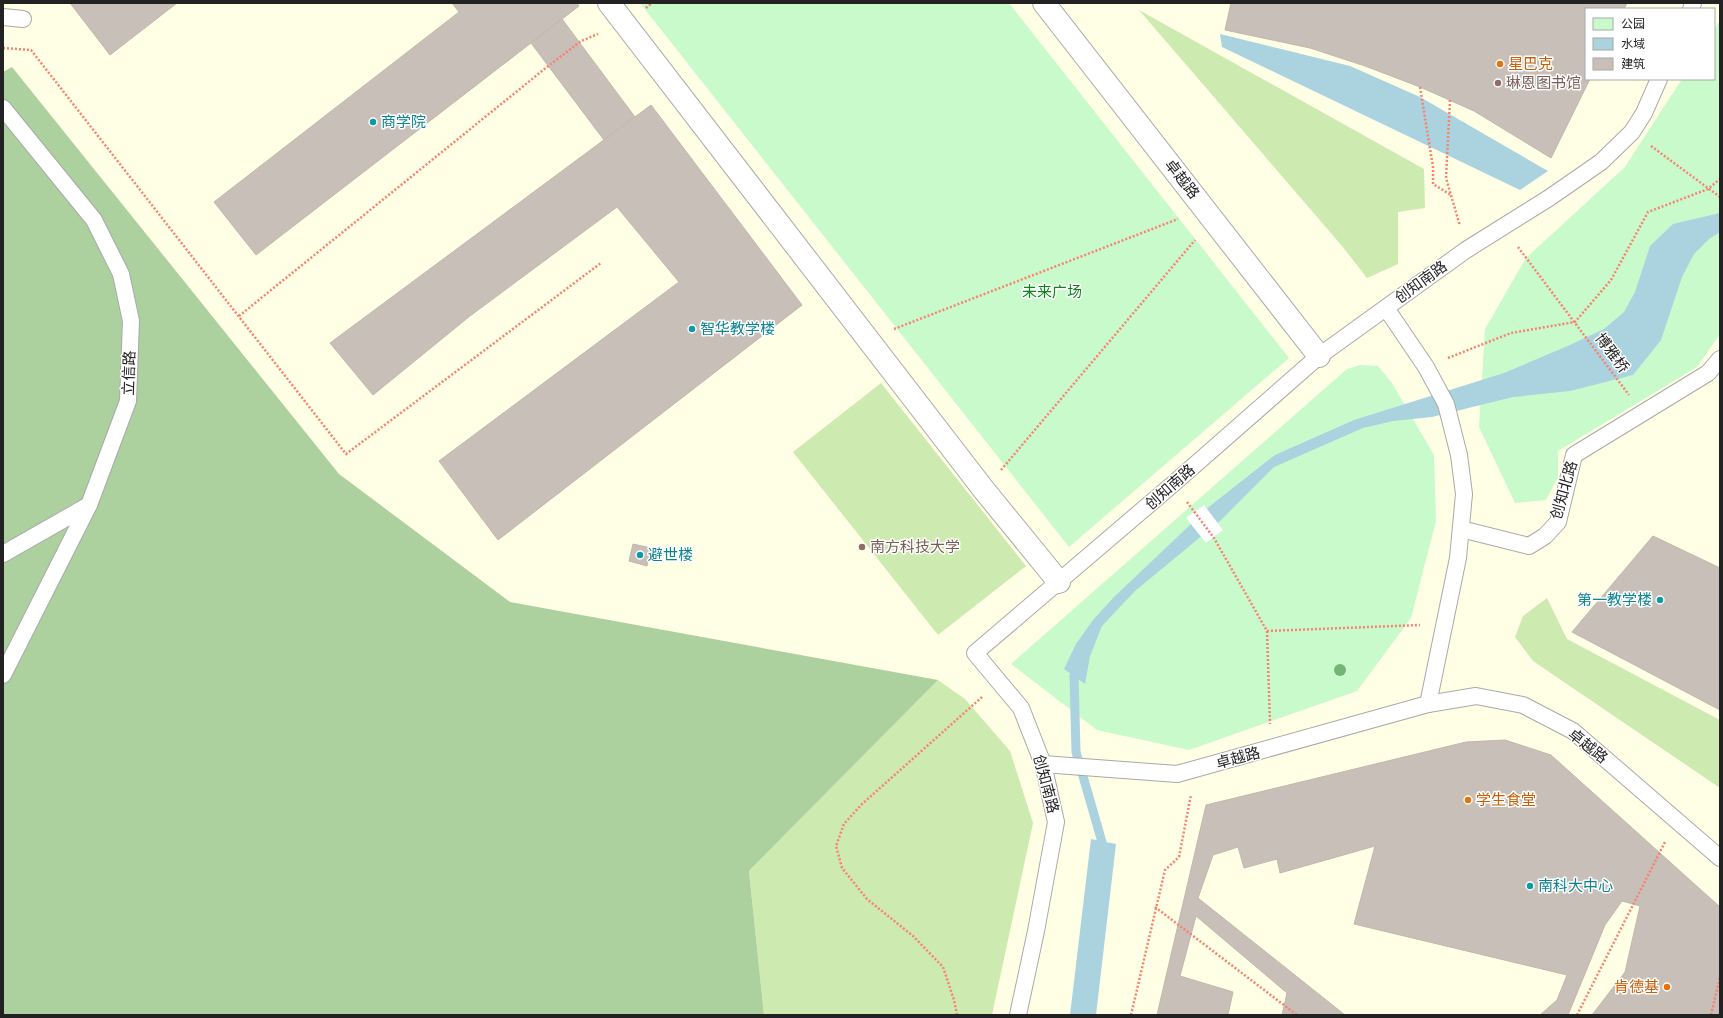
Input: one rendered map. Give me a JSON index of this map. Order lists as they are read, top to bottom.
{
  "streets": {
    "street": ["卓越路"],
    "lane": ["创知南路", "立信路", "创知北路"],
    "path": ["博雅桥"]
  },
  "crossings": [
    ["卓越路", "创知南路"],
    ["创知南路", "博雅桥"]
  ],
  "parks": ["未来广场"],
  "places": [
    "星巴克",
    "琳恩图书馆",
    "商学院",
    "智华教学楼",
    "南方科技大学",
    "避世楼",
    "第一教学楼",
    "学生食堂",
    "南科大中心",
    "肯德基"
  ],
  "legend": ["公园", "水域", "建筑"]
}
